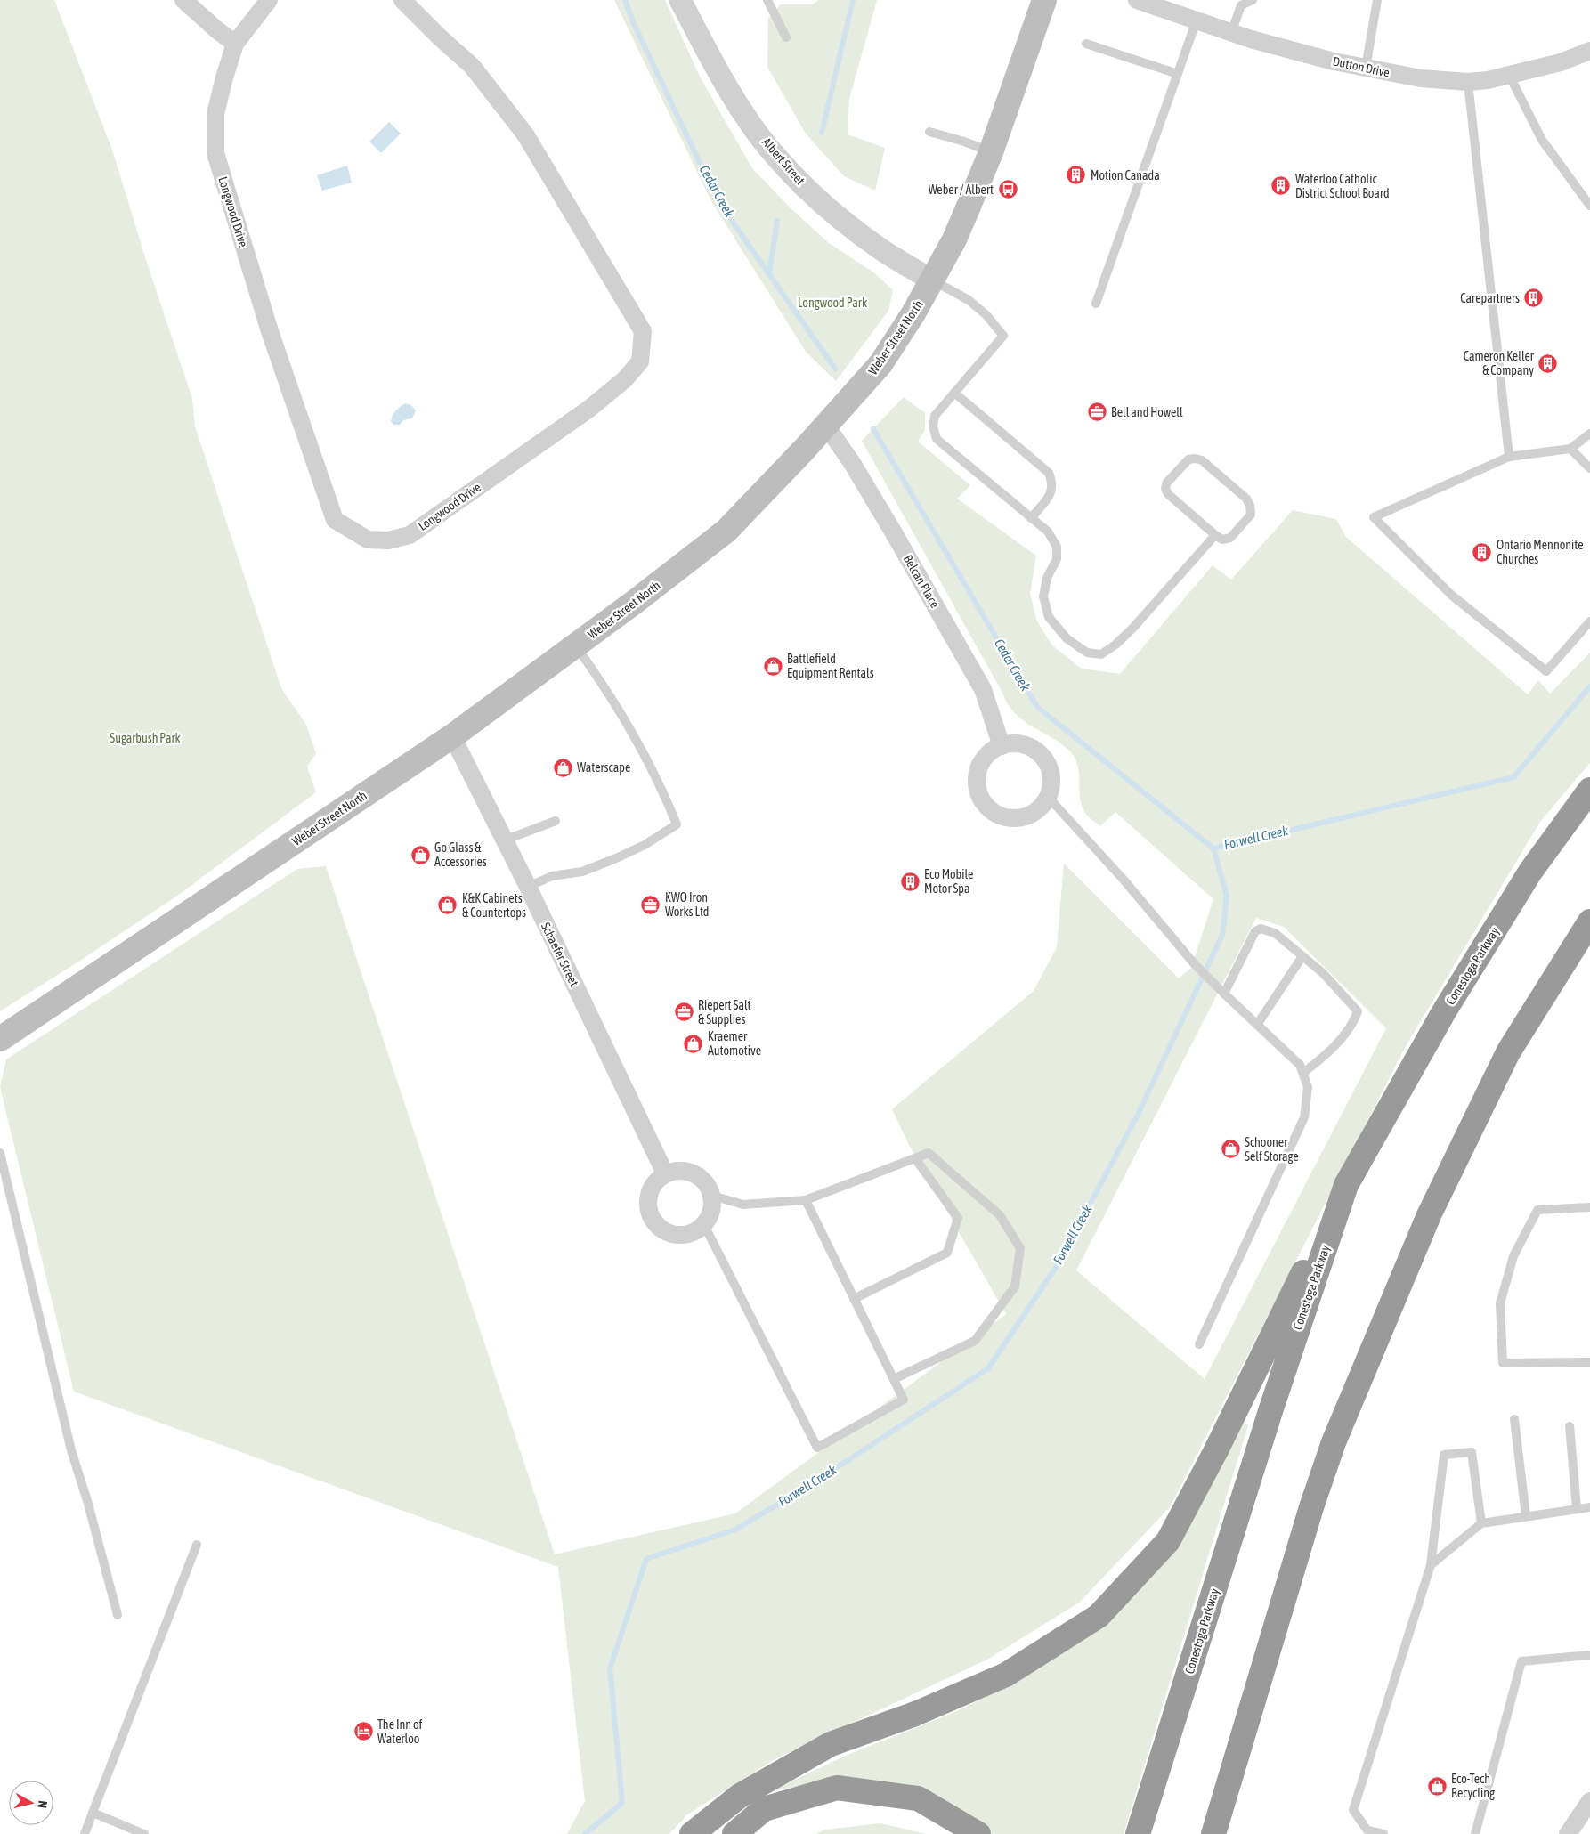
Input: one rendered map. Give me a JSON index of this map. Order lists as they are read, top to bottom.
{
  "streets": {
    "highway": ["Conestoga Parkway"],
    "main road": ["Weber Street North"],
    "street": [
      "Dutton Drive",
      "Albert Street",
      "Longwood Drive",
      "Belcan Place",
      "Schaefer Street"
    ]
  },
  "crossings": [
    ["Albert Street", "Weber Street North"],
    ["Weber Street North", "Belcan Place"],
    ["Weber Street North", "Schaefer Street"]
  ],
  "water": ["Cedar Creek", "Forwell Creek"],
  "parks": ["Longwood Park", "Sugarbush Park"],
  "places": {
    "building": [
      "Motion Canada",
      "Waterloo Catholic District School Board",
      "Carepartners",
      "Cameron Keller & Company",
      "Ontario Mennonite Churches",
      "Eco Mobile Motor Spa"
    ],
    "bus stop": ["Weber / Albert"],
    "office": ["Bell and Howell", "KWO Iron Works Ltd", "Riepert Salt & Supplies"],
    "shop": [
      "Battlefield Equipment Rentals",
      "Waterscape",
      "Go Glass & Accessories",
      "K&K Cabinets & Countertops",
      "Kraemer Automotive",
      "Schooner Self Storage",
      "Eco-Tech Recycling"
    ],
    "hotel": ["The Inn of Waterloo"]
  },
  "north": "right"
}
